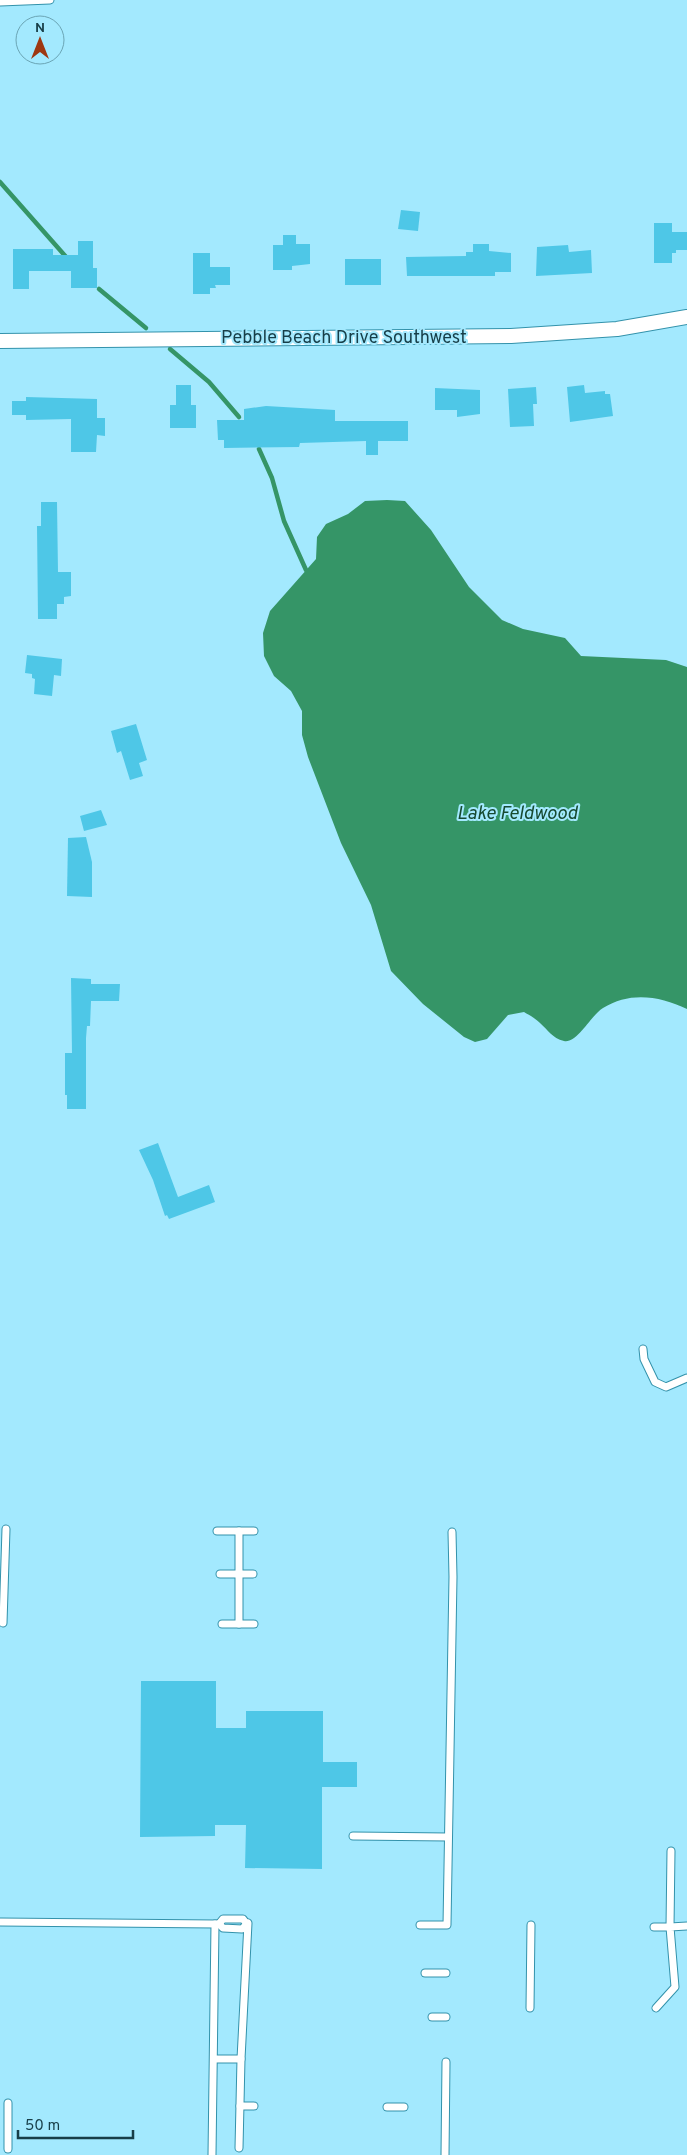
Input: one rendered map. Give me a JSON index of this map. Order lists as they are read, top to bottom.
{
  "streets": {
    "street": ["Pebble Beach Drive Southwest"]
  },
  "water": ["Lake Feldwood"],
  "scale_bar": "50 m",
  "north": "top"
}
